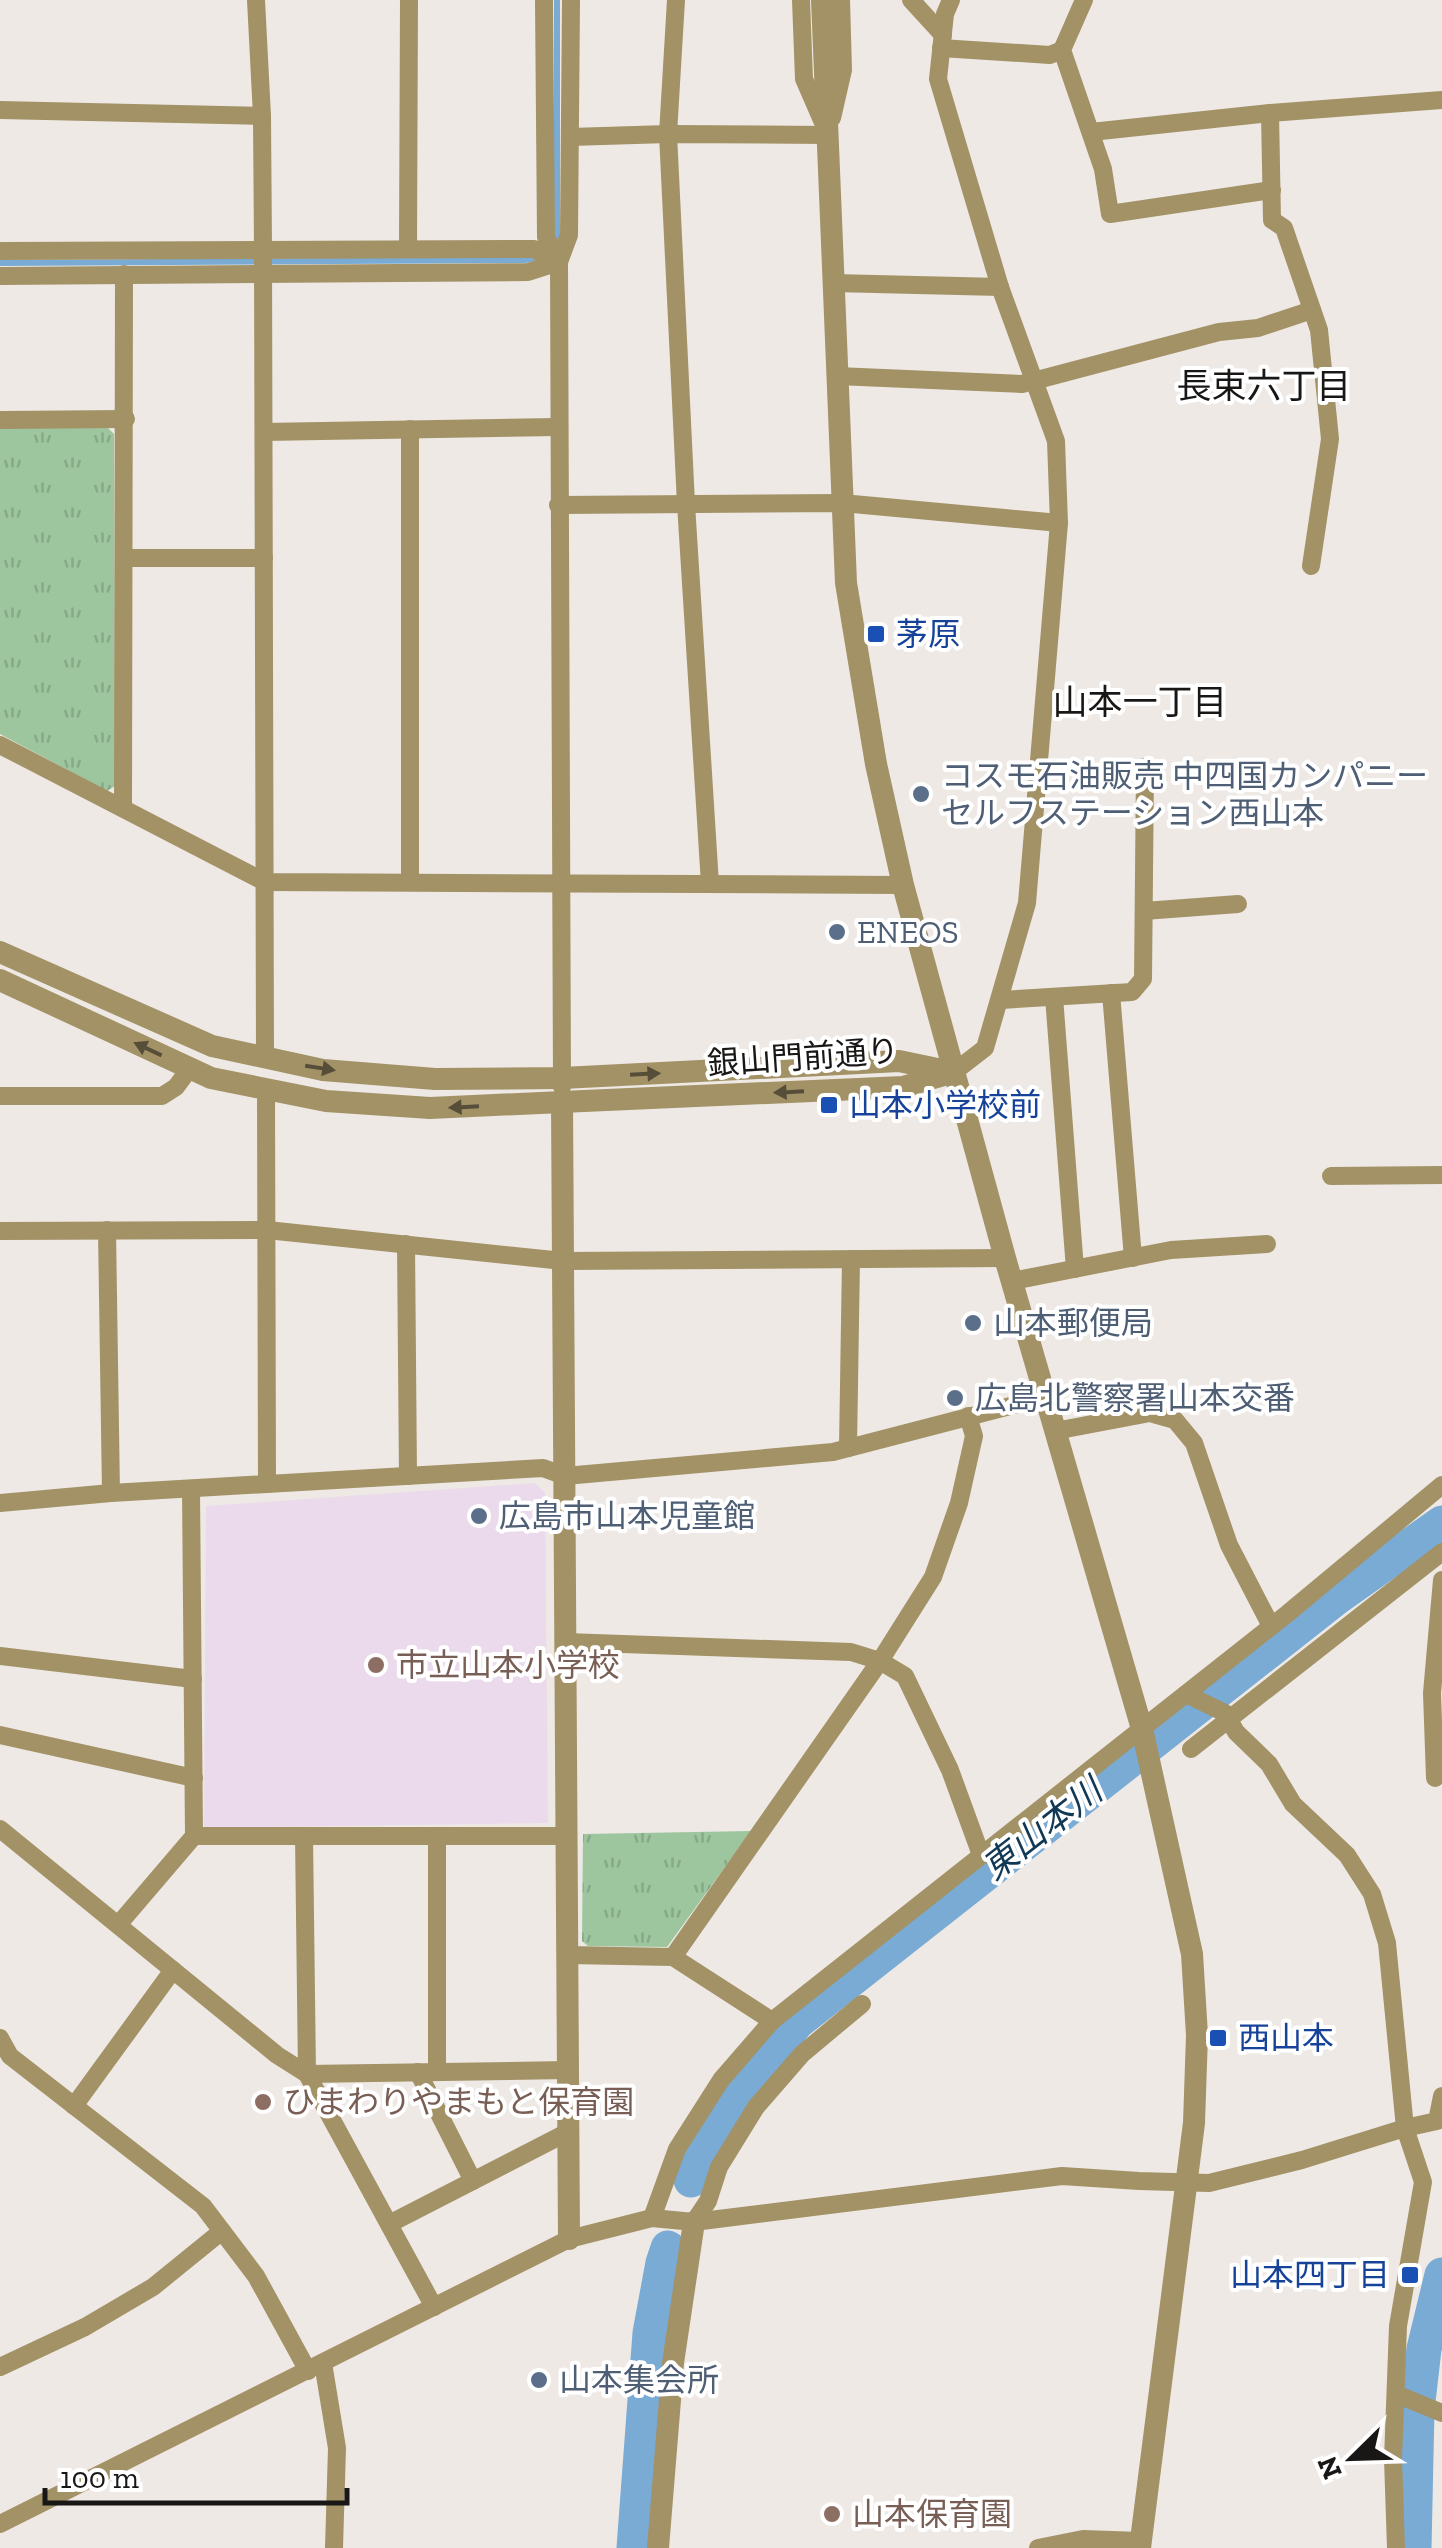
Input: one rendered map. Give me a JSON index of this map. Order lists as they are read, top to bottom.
{
  "streets": {
    "street": ["銀山門前通り"]
  },
  "districts": ["長束六丁目", "山本一丁目"],
  "water": ["東山本川"],
  "places": {
    "transit": [
      "茅原",
      "山本小学校前",
      "西山本",
      "山本四丁目"
    ],
    "other": [
      "コスモ石油販売 中四国カンパニー セルフステーション西山本",
      "ENEOS",
      "山本郵便局",
      "広島北警察署山本交番",
      "広島市山本児童館",
      "市立山本小学校",
      "ひまわりやまもと保育園",
      "山本集会所",
      "山本保育園"
    ]
  },
  "scale_bar": "100 m",
  "north": "bottom left"
}
